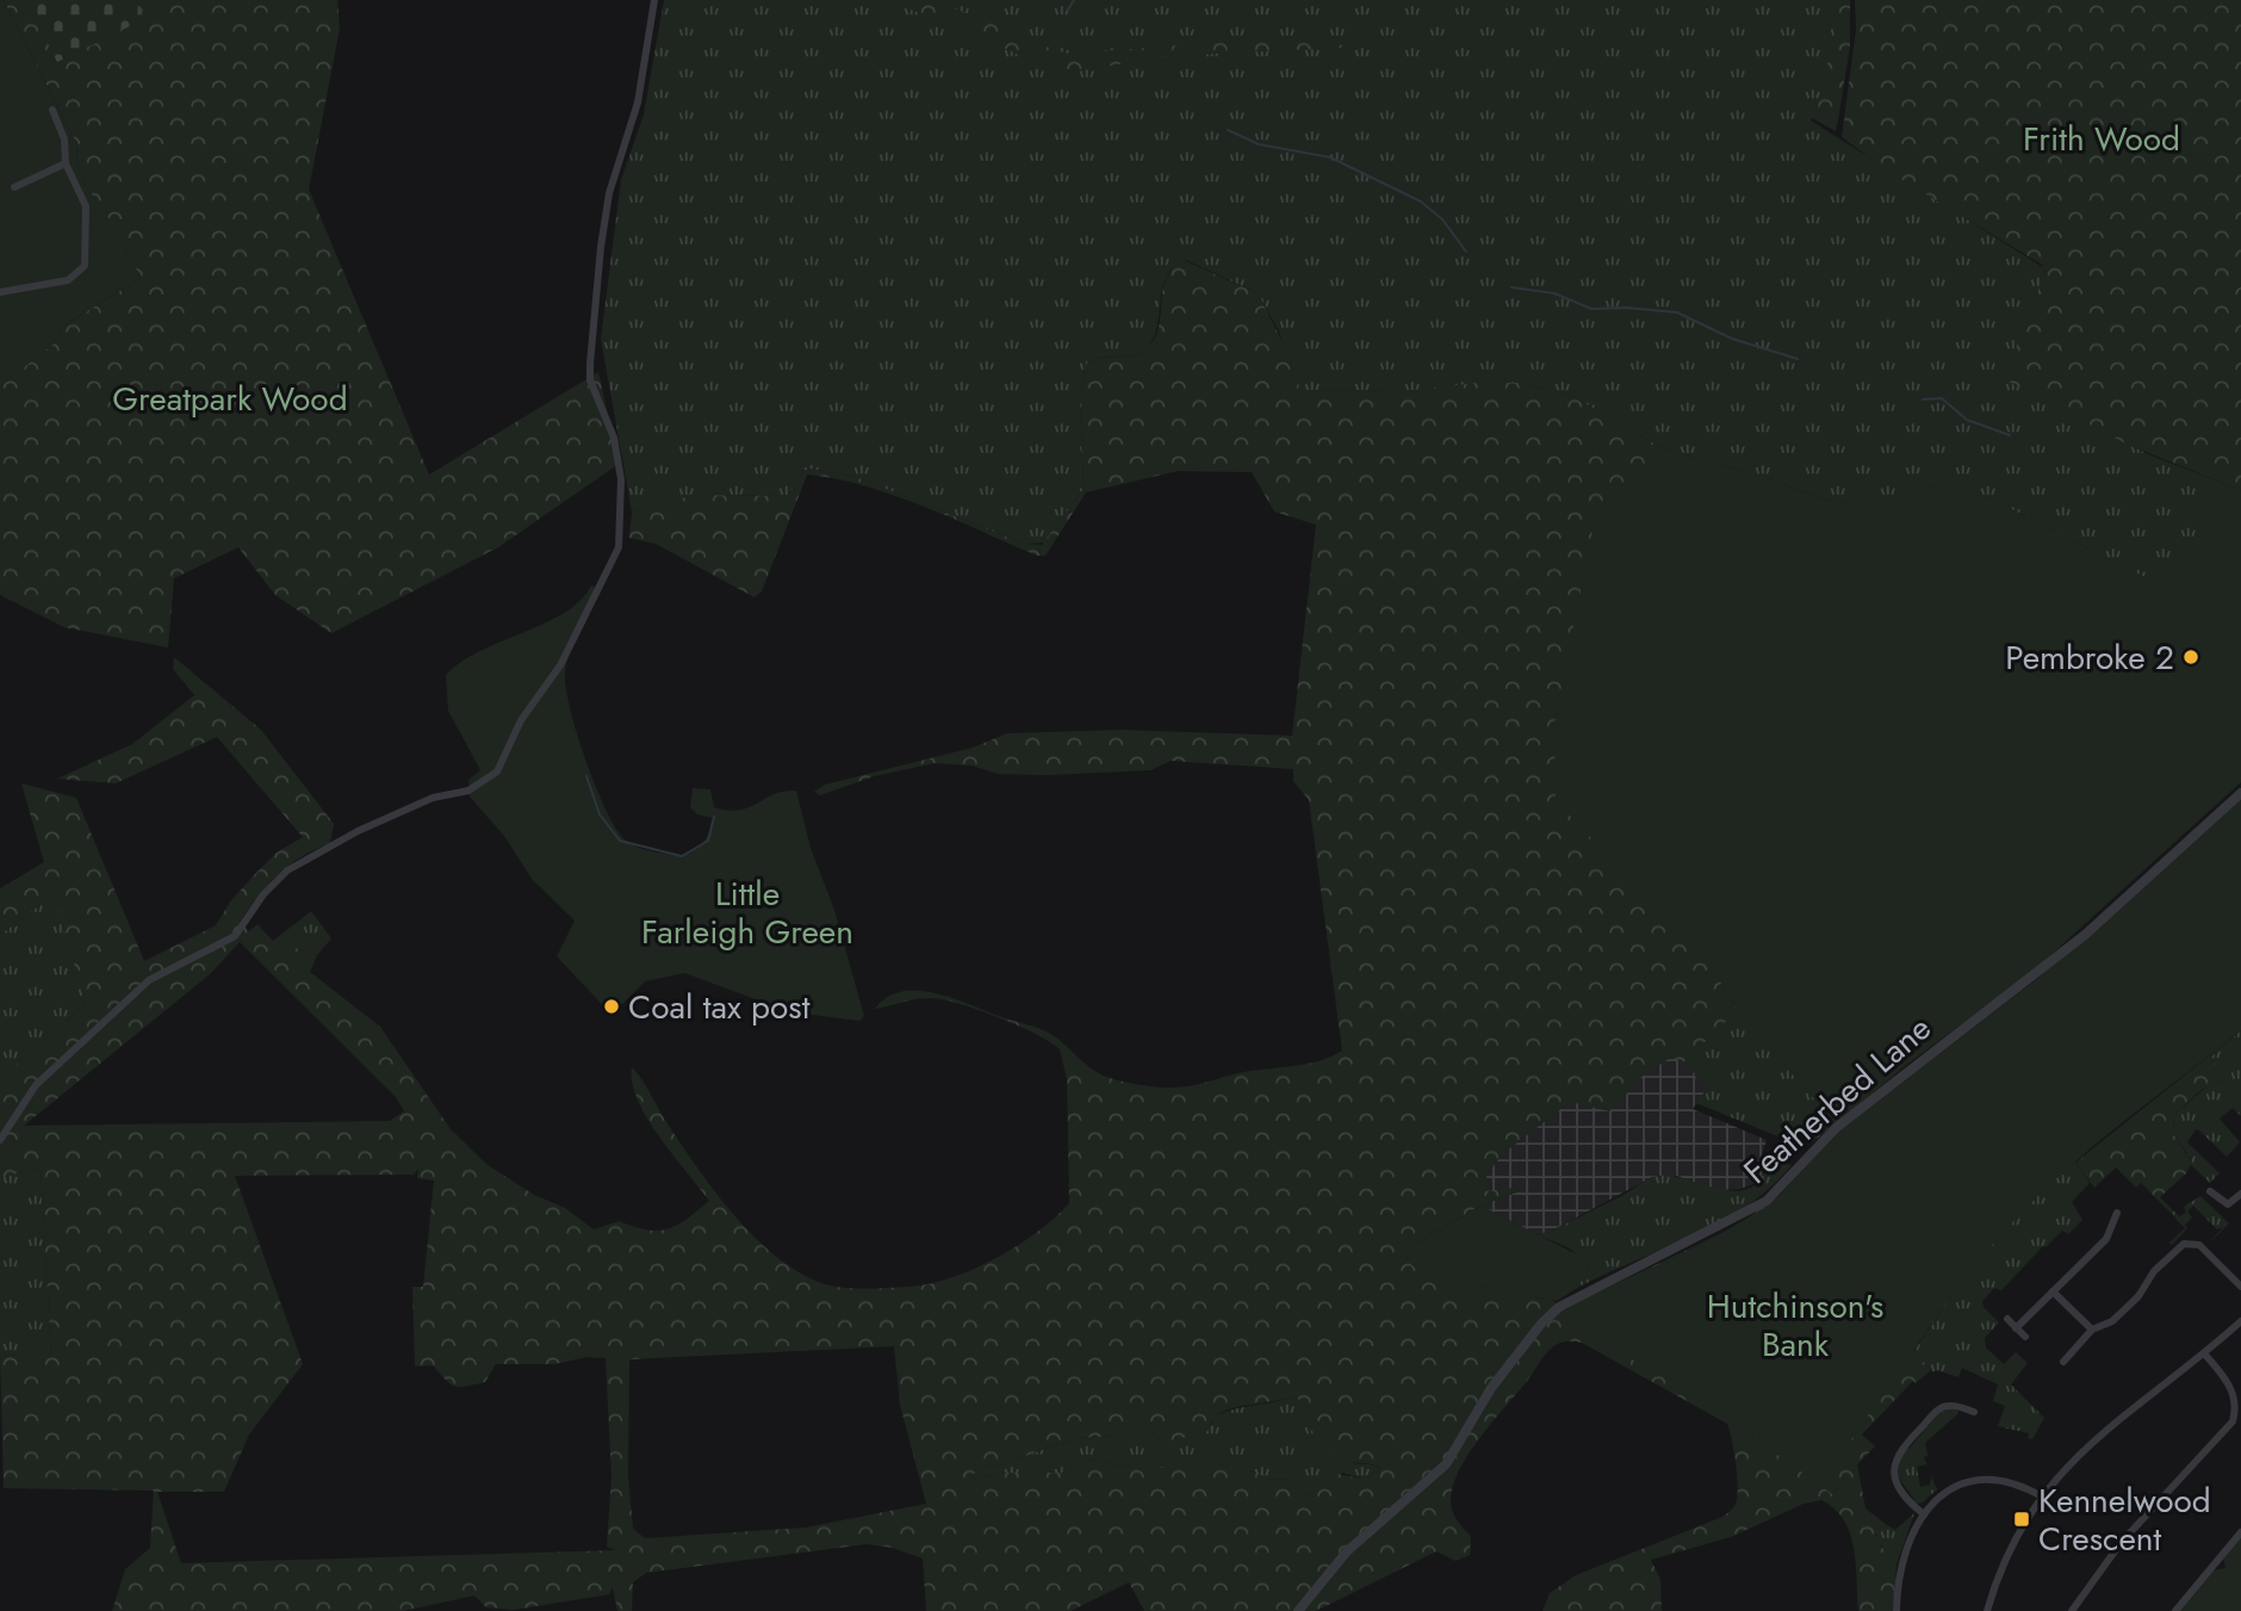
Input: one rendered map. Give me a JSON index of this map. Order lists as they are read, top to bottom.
{
  "streets": {
    "street": ["Featherbed Lane"]
  },
  "parks": [
    "Frith Wood",
    "Greatpark Wood",
    "Little Farleigh Green",
    "Hutchinson's Bank"
  ],
  "places": {
    "other": ["Pembroke 2", "Coal tax post"],
    "transit": ["Kennelwood Crescent"]
  }
}
